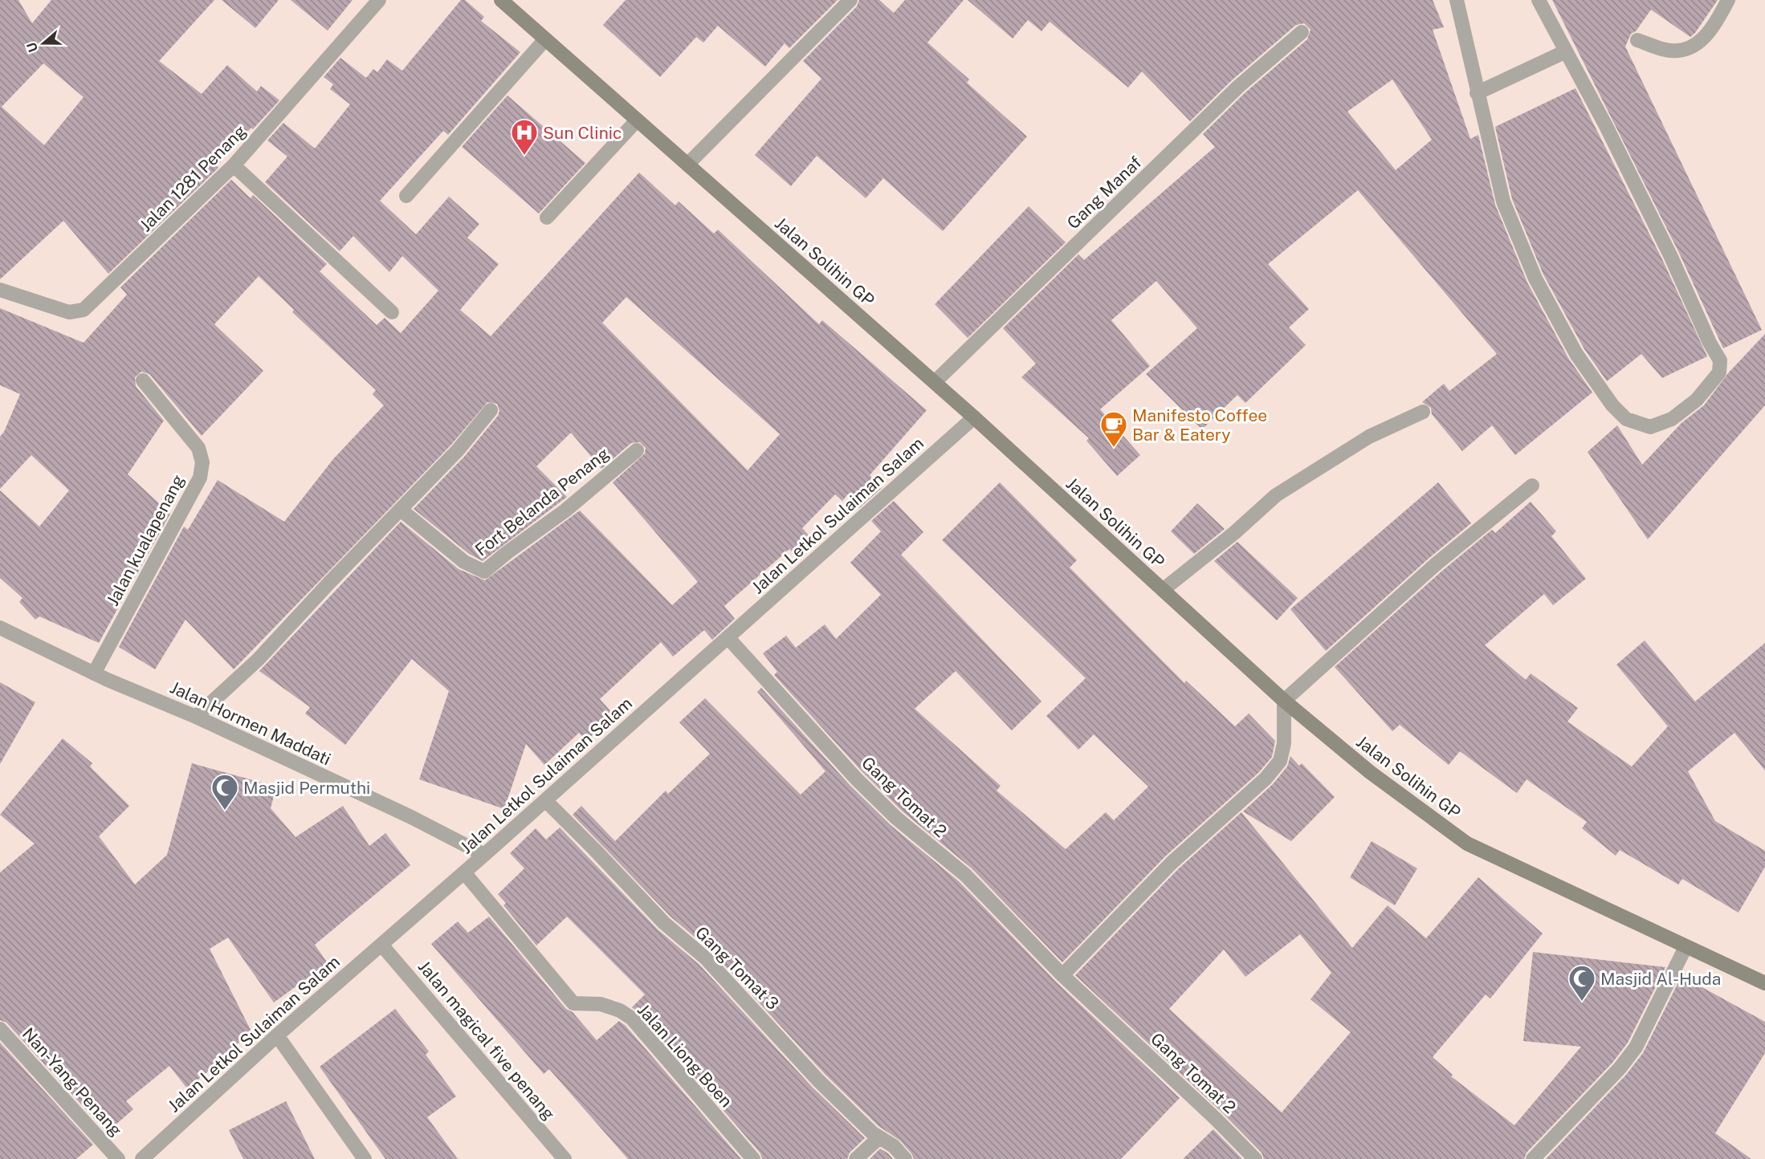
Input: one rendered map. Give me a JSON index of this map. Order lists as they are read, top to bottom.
{
  "streets": {
    "main road": ["Jalan Solihin GP"],
    "street": [
      "Jalan 1281 Penang",
      "Gang Manaf",
      "Fort Belanda Penang",
      "Jalan Letkol Sulaiman Salam",
      "Jalan kualapenang",
      "Jalan Hormen Maddati",
      "Gang Tomat 2",
      "Gang Tomat 3",
      "Jalan magical five penang",
      "Jalan Liong Boen",
      "Nan-Yang Penang"
    ]
  },
  "crossings": [
    ["Gang Manaf", "Jalan Solihin GP"],
    ["Jalan Solihin GP", "Jalan Letkol Sulaiman Salam"],
    ["Jalan Letkol Sulaiman Salam", "Jalan Hormen Maddati"],
    ["Jalan Letkol Sulaiman Salam", "Gang Tomat 2"],
    ["Jalan Letkol Sulaiman Salam", "Gang Tomat 3"],
    ["Jalan Letkol Sulaiman Salam", "Jalan magical five penang"],
    ["Jalan Letkol Sulaiman Salam", "Jalan Liong Boen"],
    ["Jalan kualapenang", "Jalan Hormen Maddati"]
  ],
  "places": {
    "hospital": ["Sun Clinic"],
    "cafe": ["Manifesto Coffee Bar & Eatery"],
    "mosque": ["Masjid Permuthi", "Masjid Al-Huda"]
  },
  "north": "left"
}
